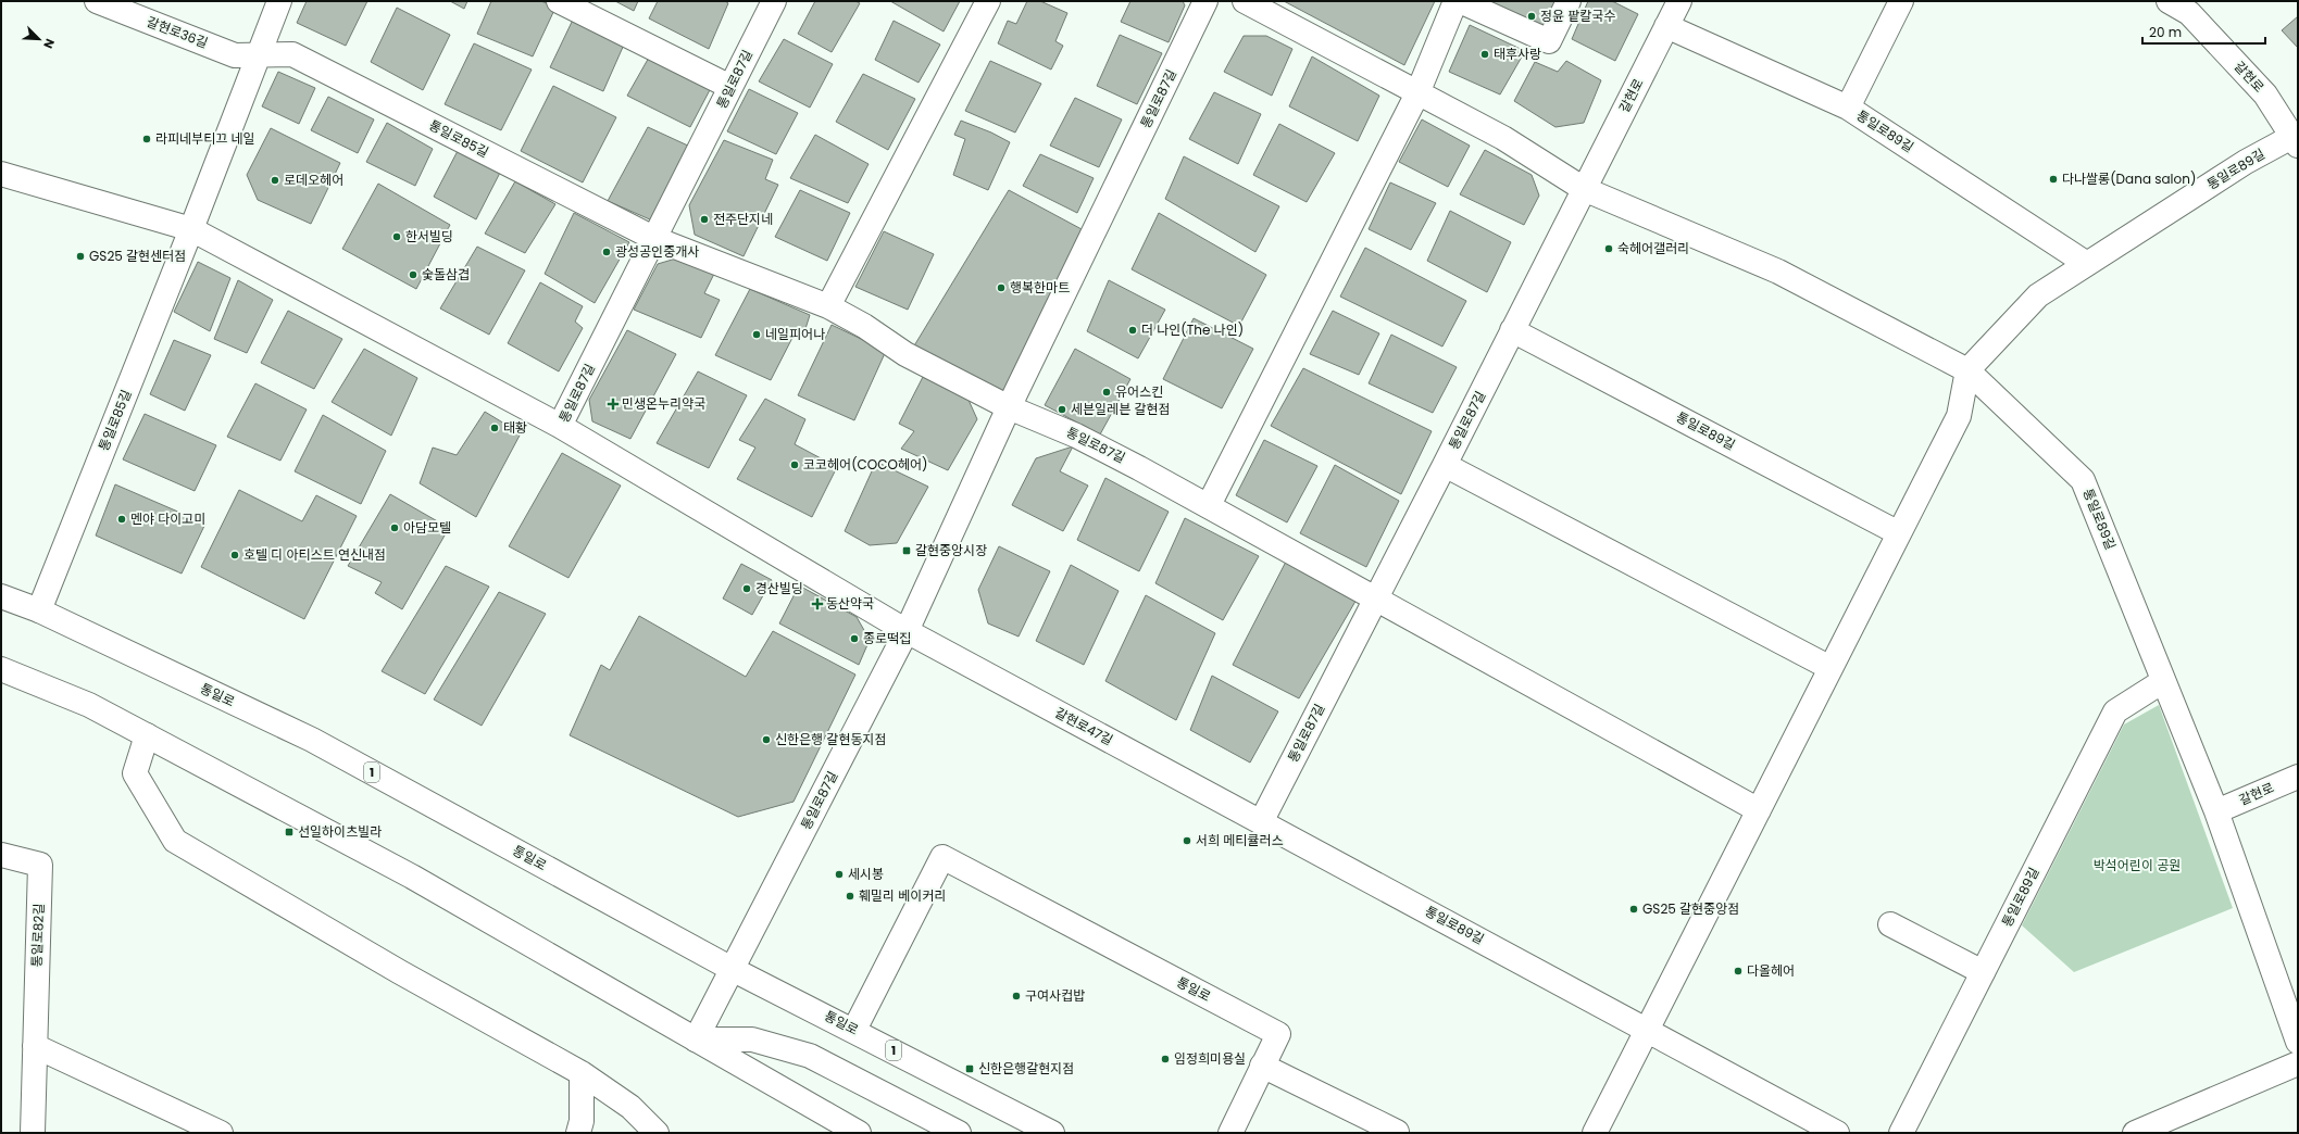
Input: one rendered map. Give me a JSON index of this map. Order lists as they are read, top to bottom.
{
  "streets": {
    "street": [
      "갈현로36길",
      "갈현로",
      "통일로87길",
      "통일로89길",
      "통일로85길",
      "통일로",
      "갈현로47길",
      "1",
      "통일로82길"
    ]
  },
  "crossings": [
    ["갈현로36길", "통일로85길"],
    ["갈현로", "통일로87길"],
    ["갈현로", "통일로89길"],
    ["통일로87길", "통일로89길"],
    ["통일로87길", "통일로85길"],
    ["통일로87길", "통일로"],
    ["통일로87길", "갈현로47길"],
    ["통일로89길", "갈현로47길"],
    ["통일로85길", "통일로"]
  ],
  "parks": ["박석어린이 공원"],
  "places": {
    "other": [
      "정윤 팥칼국수",
      "태후사랑",
      "라피네부티끄 네일",
      "다나쌀롱(Dana salon)",
      "로데오헤어",
      "전주단지네",
      "한서빌딩",
      "숙헤어갤러리",
      "광성공인중개사",
      "GS25 갈현센터점",
      "숯돌삼겹",
      "행복한마트",
      "더 나인(The 나인)",
      "네일피어나",
      "유어스킨",
      "세븐일레븐 갈현점",
      "태황",
      "코코헤어(COCO헤어)",
      "멘야 다이고미",
      "아담모텔",
      "호텔 디 아티스트 연신내점",
      "경산빌딩",
      "종로떡집",
      "신한은행 갈현동지점",
      "서희 메티큘러스",
      "세시봉",
      "훼밀리 베이커리",
      "GS25 갈현중앙점",
      "다올헤어",
      "구여사컵밥",
      "임정희미용실"
    ],
    "health": ["민생온누리약국", "동산약국"],
    "transit": ["갈현중앙시장", "선일하이츠빌라", "신한은행갈현지점"]
  },
  "scale_bar": "20 m",
  "north": "bottom right"
}
